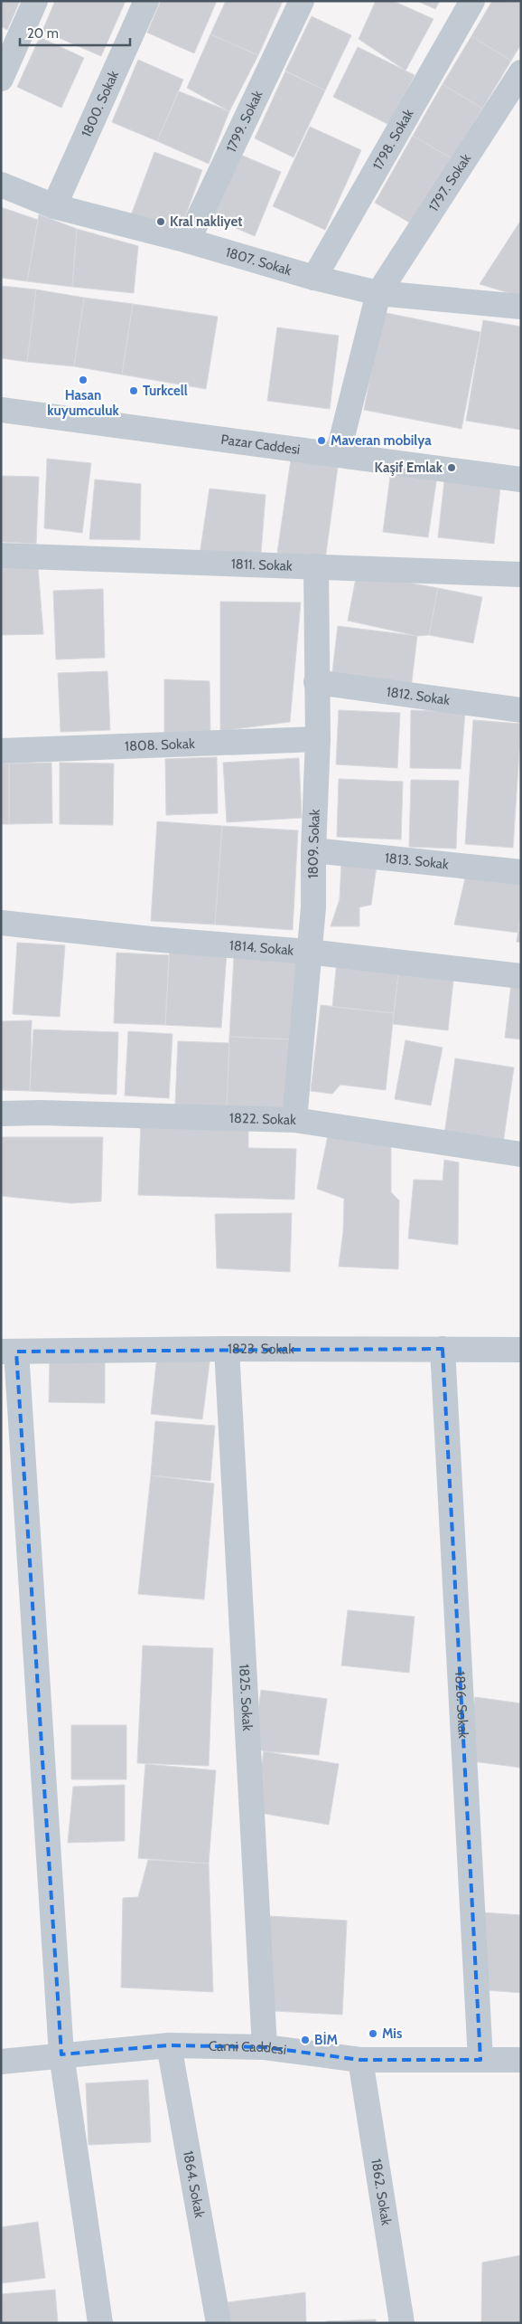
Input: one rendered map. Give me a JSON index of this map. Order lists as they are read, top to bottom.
{
  "streets": {
    "street": [
      "1800. Sokak",
      "1799. Sokak",
      "1798. Sokak",
      "1797. Sokak",
      "1807. Sokak",
      "Pazar Caddesi",
      "1811. Sokak",
      "1812. Sokak",
      "1808. Sokak",
      "1809. Sokak",
      "1813. Sokak",
      "1814. Sokak",
      "1822. Sokak",
      "1823. Sokak",
      "1825. Sokak",
      "1826. Sokak",
      "Cami Caddesi",
      "1864. Sokak",
      "1862. Sokak"
    ]
  },
  "crossings": [
    ["1800. Sokak", "1807. Sokak"],
    ["1799. Sokak", "1807. Sokak"],
    ["1798. Sokak", "1807. Sokak"],
    ["1797. Sokak", "1807. Sokak"],
    ["1797. Sokak", "Pazar Caddesi"],
    ["1811. Sokak", "1809. Sokak"],
    ["1812. Sokak", "1809. Sokak"],
    ["1808. Sokak", "1809. Sokak"],
    ["1809. Sokak", "1813. Sokak"],
    ["1809. Sokak", "1814. Sokak"],
    ["1809. Sokak", "1822. Sokak"],
    ["1823. Sokak", "1825. Sokak"],
    ["1823. Sokak", "1826. Sokak"],
    ["1825. Sokak", "Cami Caddesi"],
    ["1826. Sokak", "Cami Caddesi"],
    ["Cami Caddesi", "1864. Sokak"],
    ["Cami Caddesi", "1862. Sokak"]
  ],
  "places": [
    "Kral nakliyet",
    "Hasan kuyumculuk",
    "Turkcell",
    "Maveran mobilya",
    "Kaşif Emlak",
    "Mis",
    "BİM"
  ],
  "scale_bar": "20 m"
}
